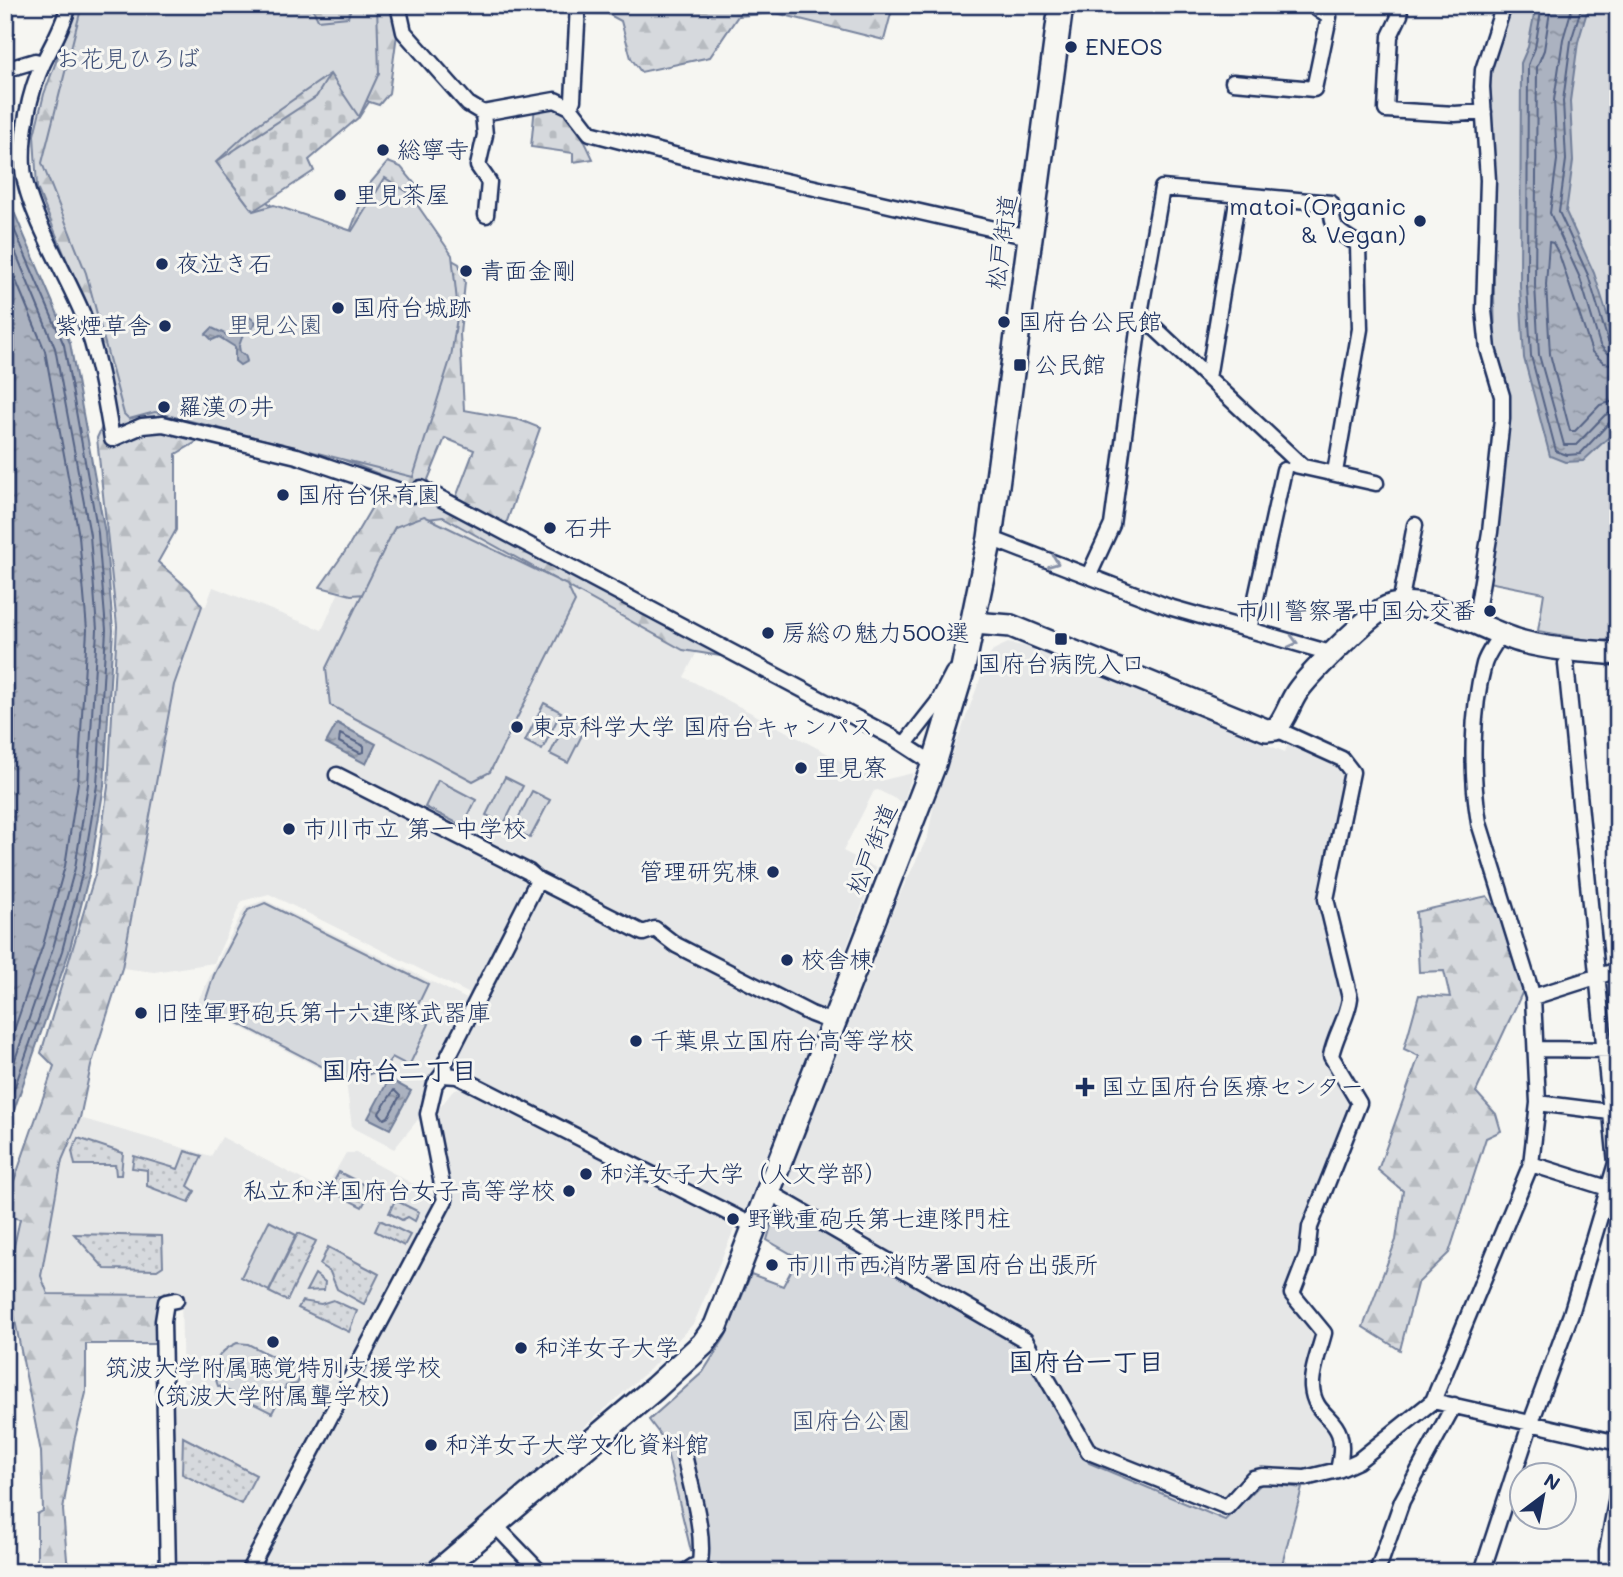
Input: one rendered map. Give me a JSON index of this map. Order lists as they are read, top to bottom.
{
  "streets": {
    "main road": ["松戸街道"]
  },
  "districts": ["国府台二丁目", "国府台一丁目"],
  "parks": ["お花見ひろば", "里見公園", "国府台公園"],
  "places": {
    "other": [
      "ENEOS",
      "総寧寺",
      "里見茶屋",
      "matoi (Organic & Vegan)",
      "夜泣き石",
      "青面金剛",
      "国府台城跡",
      "国府台公民館",
      "紫煙草舎",
      "羅漢の井",
      "国府台保育園",
      "石井",
      "市川警察署中国分交番",
      "房総の魅力500選",
      "東京科学大学 国府台キャンパス",
      "里見寮",
      "市川市立 第一中学校",
      "管理研究棟",
      "校舎棟",
      "旧陸軍野砲兵第十六連隊武器庫",
      "千葉県立国府台高等学校",
      "和洋女子大学（人文学部）",
      "私立和洋国府台女子高等学校",
      "野戦重砲兵第七連隊門柱",
      "市川市西消防署国府台出張所",
      "筑波大学附属聴覚特別支援学校 (筑波大学附属聾学校)",
      "和洋女子大学",
      "和洋女子大学文化資料館"
    ],
    "transit": ["公民館", "国府台病院入口"],
    "health": ["国立国府台医療センター"]
  },
  "north": "top right"
}
